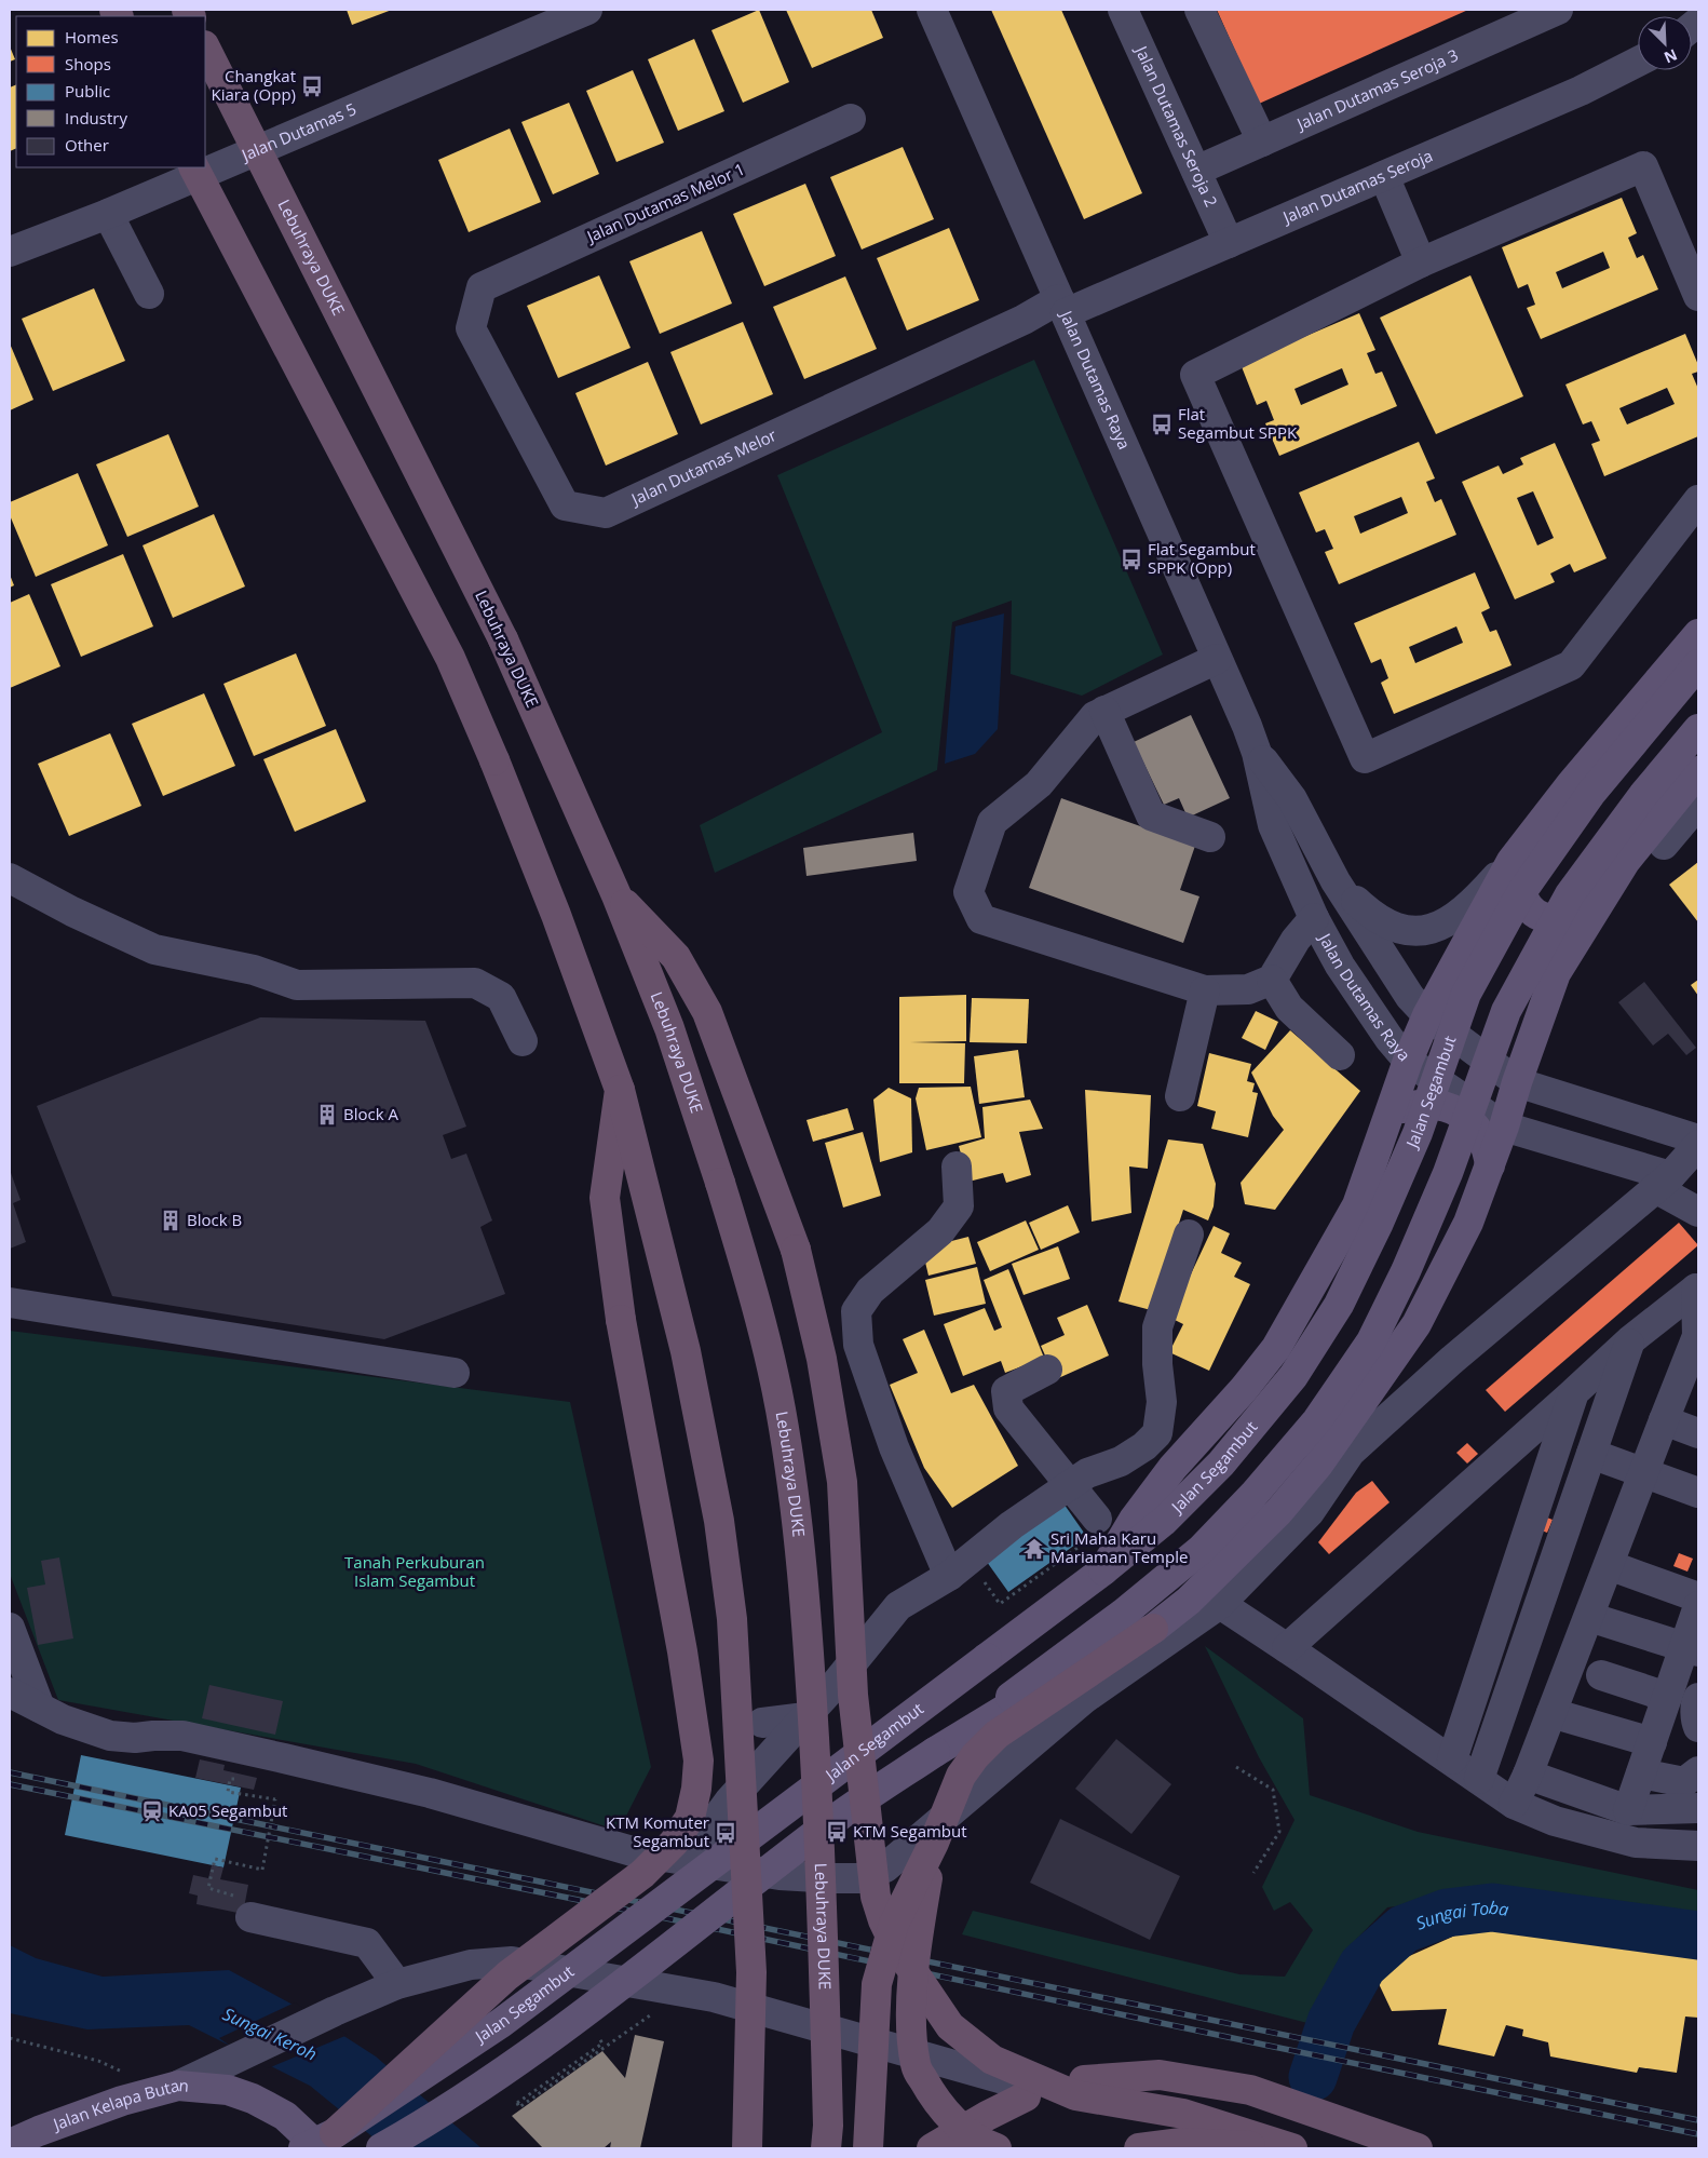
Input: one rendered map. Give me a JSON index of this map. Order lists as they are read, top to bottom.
{
  "streets": {
    "highway": ["Lebuhraya DUKE"],
    "main road": ["Jalan Segambut", "Jalan Kelapa Butan"],
    "street": [
      "Jalan Dutamas Seroja 3",
      "Jalan Dutamas Seroja 2",
      "Jalan Dutamas 5",
      "Jalan Dutamas Seroja",
      "Jalan Dutamas Melor 1",
      "Jalan Dutamas Raya",
      "Jalan Dutamas Melor"
    ]
  },
  "crossings": [
    ["Jalan Dutamas Seroja 3", "Jalan Dutamas Seroja 2"],
    ["Jalan Dutamas Seroja 2", "Jalan Dutamas Seroja"],
    ["Jalan Dutamas Seroja", "Jalan Dutamas Raya"],
    ["Jalan Dutamas Seroja", "Jalan Dutamas Melor"],
    ["Jalan Dutamas Melor 1", "Jalan Dutamas Melor"],
    ["Jalan Dutamas Raya", "Jalan Dutamas Melor"]
  ],
  "water": ["Sungai Toba", "Sungai Keroh"],
  "parks": ["Tanah Perkuburan Islam Segambut"],
  "places": {
    "bus stop": [
      "Changkat Kiara (Opp)",
      "Flat Segambut SPPK",
      "Flat Segambut SPPK (Opp)",
      "KTM Segambut",
      "KTM Komuter Segambut"
    ],
    "building": ["Block A", "Block B"],
    "temple": ["Sri Maha Karu Mariaman Temple"],
    "station": ["KA05 Segambut"]
  },
  "legend": [
    "Homes",
    "Shops",
    "Public",
    "Industry",
    "Other"
  ],
  "north": "bottom right"
}
